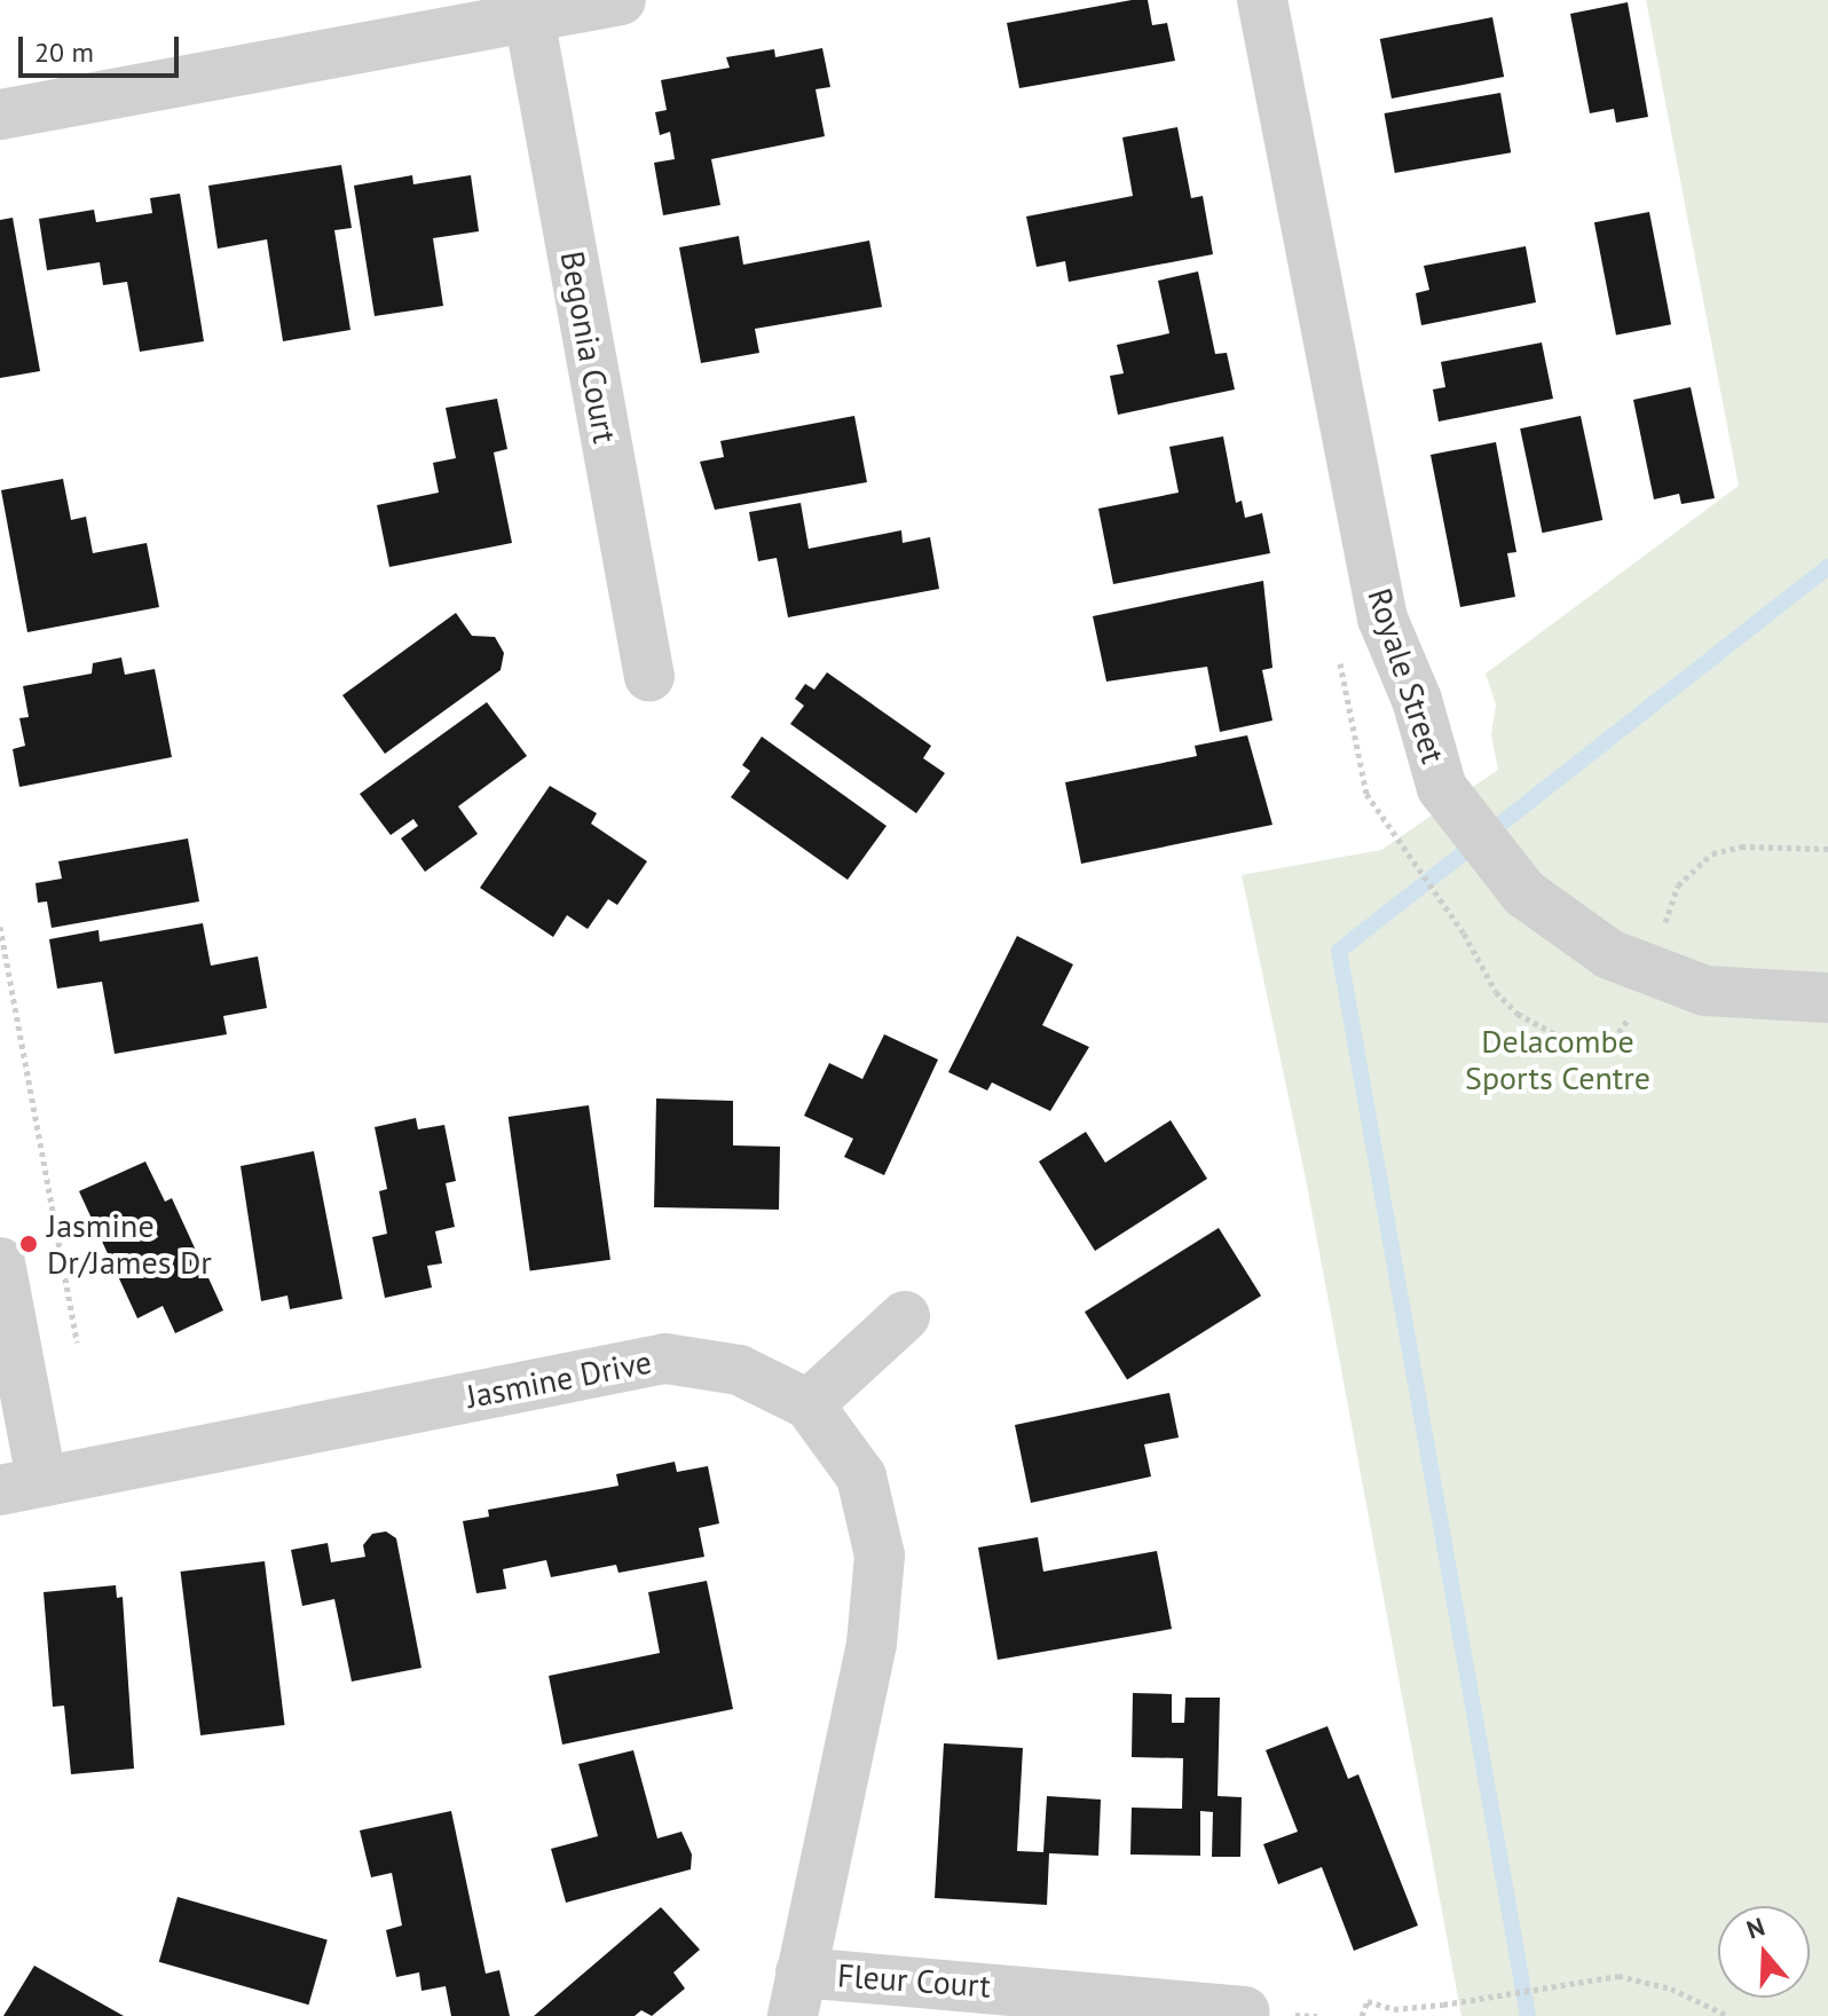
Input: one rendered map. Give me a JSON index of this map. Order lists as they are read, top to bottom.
{
  "streets": {
    "street": [
      "Begonia Court",
      "Royale Street",
      "Jasmine Drive",
      "Fleur Court"
    ]
  },
  "crossings": [
    ["Jasmine Drive", "Fleur Court"]
  ],
  "parks": ["Delacombe Sports Centre"],
  "places": ["Jasmine Dr/James Dr"],
  "scale_bar": "20 m",
  "north": "top"
}
